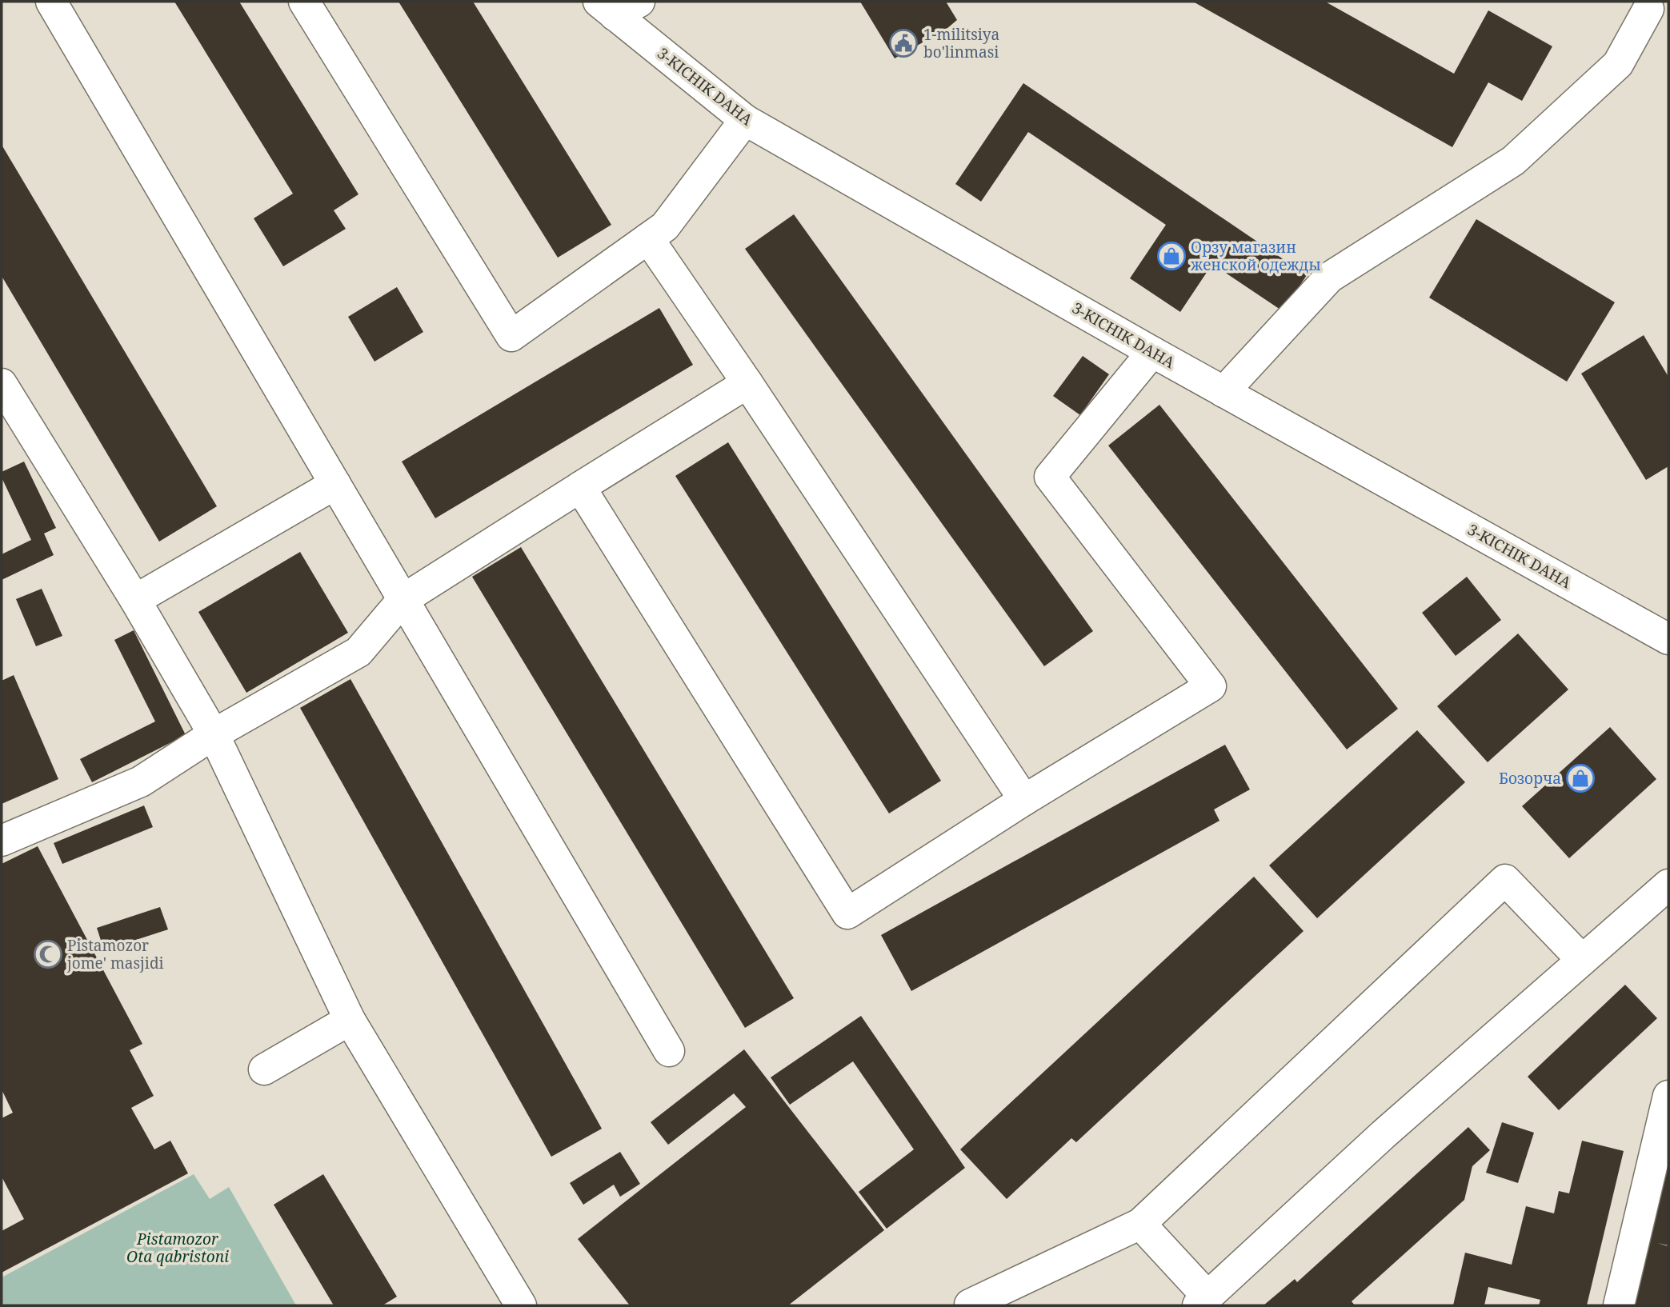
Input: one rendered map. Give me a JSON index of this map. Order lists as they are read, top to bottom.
{
  "streets": {
    "street": ["3-KICHIK DAHA"]
  },
  "parks": ["Pistamozor Ota qabristoni"],
  "places": {
    "public building": ["1-militsiya bo'linmasi"],
    "shop": ["Орзу магазин женской одежды", "Бозорча"],
    "mosque": ["Pistamozor jome' masjidi"]
  }
}
